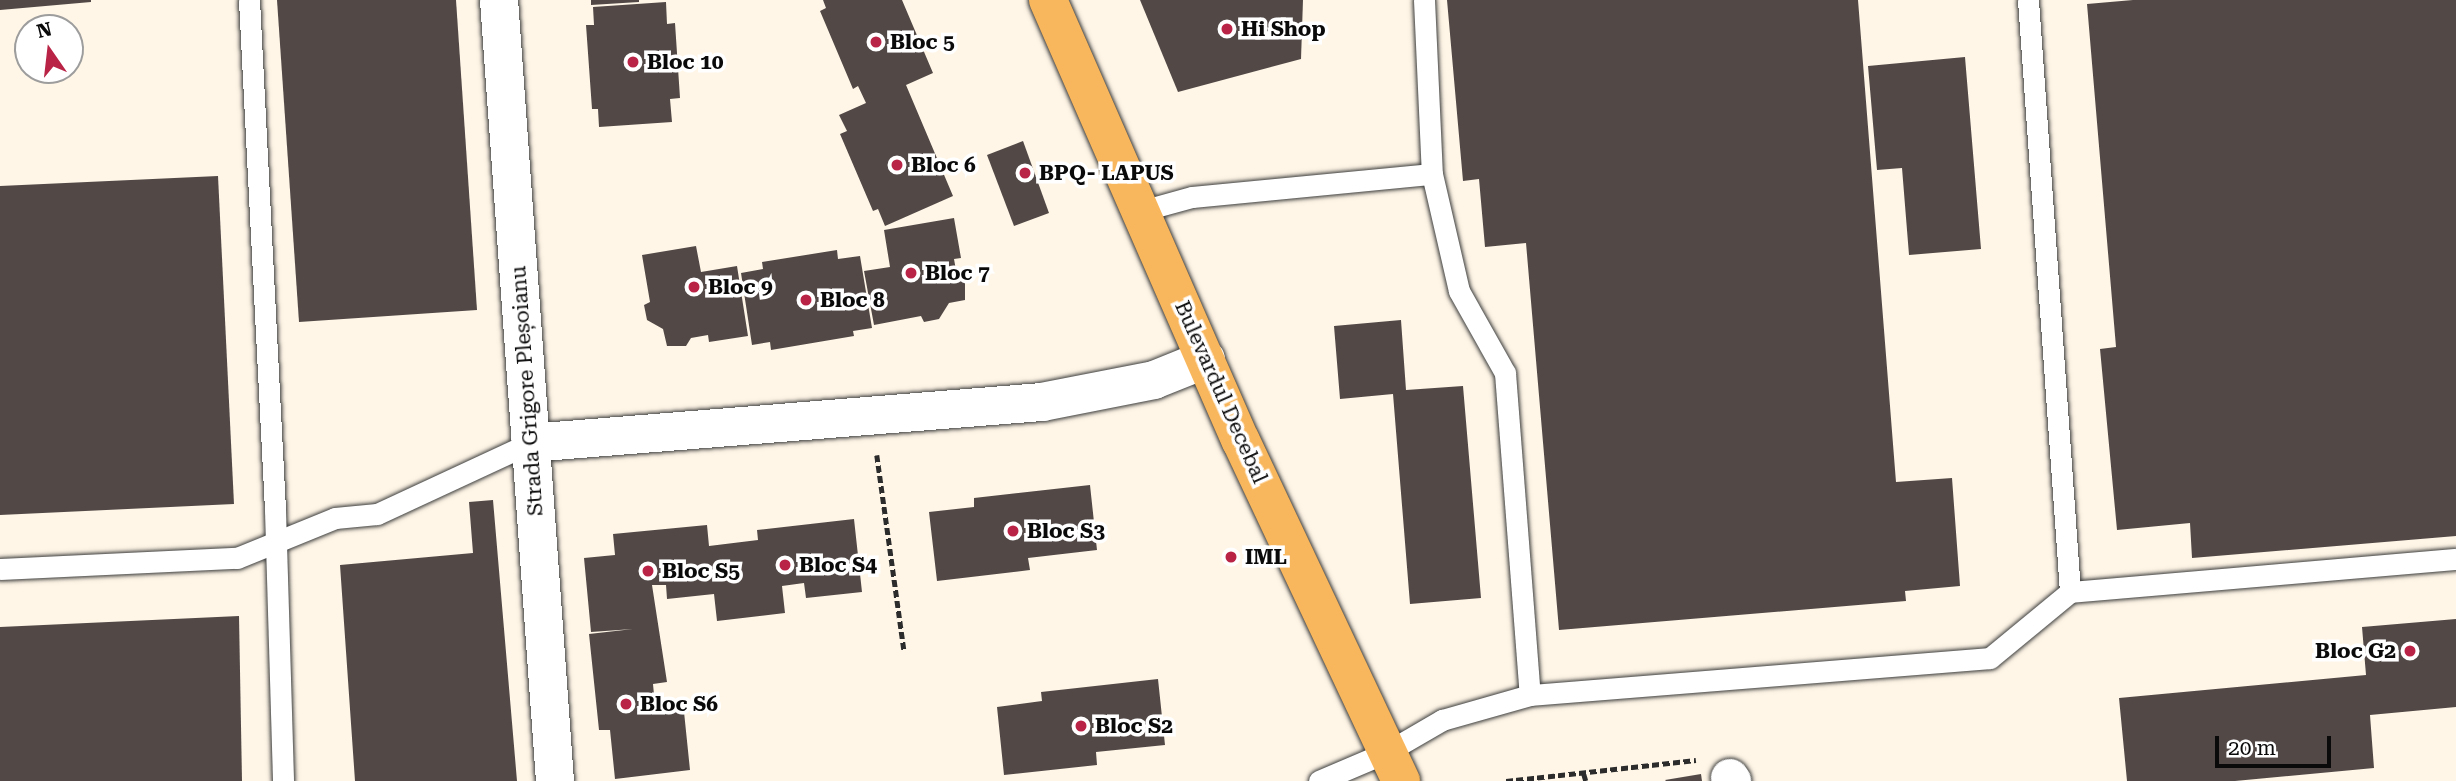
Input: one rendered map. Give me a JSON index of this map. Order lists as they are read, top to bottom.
{
  "streets": {
    "main road": ["Bulevardul Decebal"],
    "street": ["Strada Grigore Pleșoianu"]
  },
  "places": [
    "Hi Shop",
    "Bloc 5",
    "Bloc 10",
    "Bloc 6",
    "BPQ- LAPUS",
    "Bloc 7",
    "Bloc 9",
    "Bloc 8",
    "Bloc S3",
    "IML",
    "Bloc S4",
    "Bloc S5",
    "Bloc G2",
    "Bloc S6",
    "Bloc S2"
  ],
  "scale_bar": "20 m",
  "north": "top"
}
